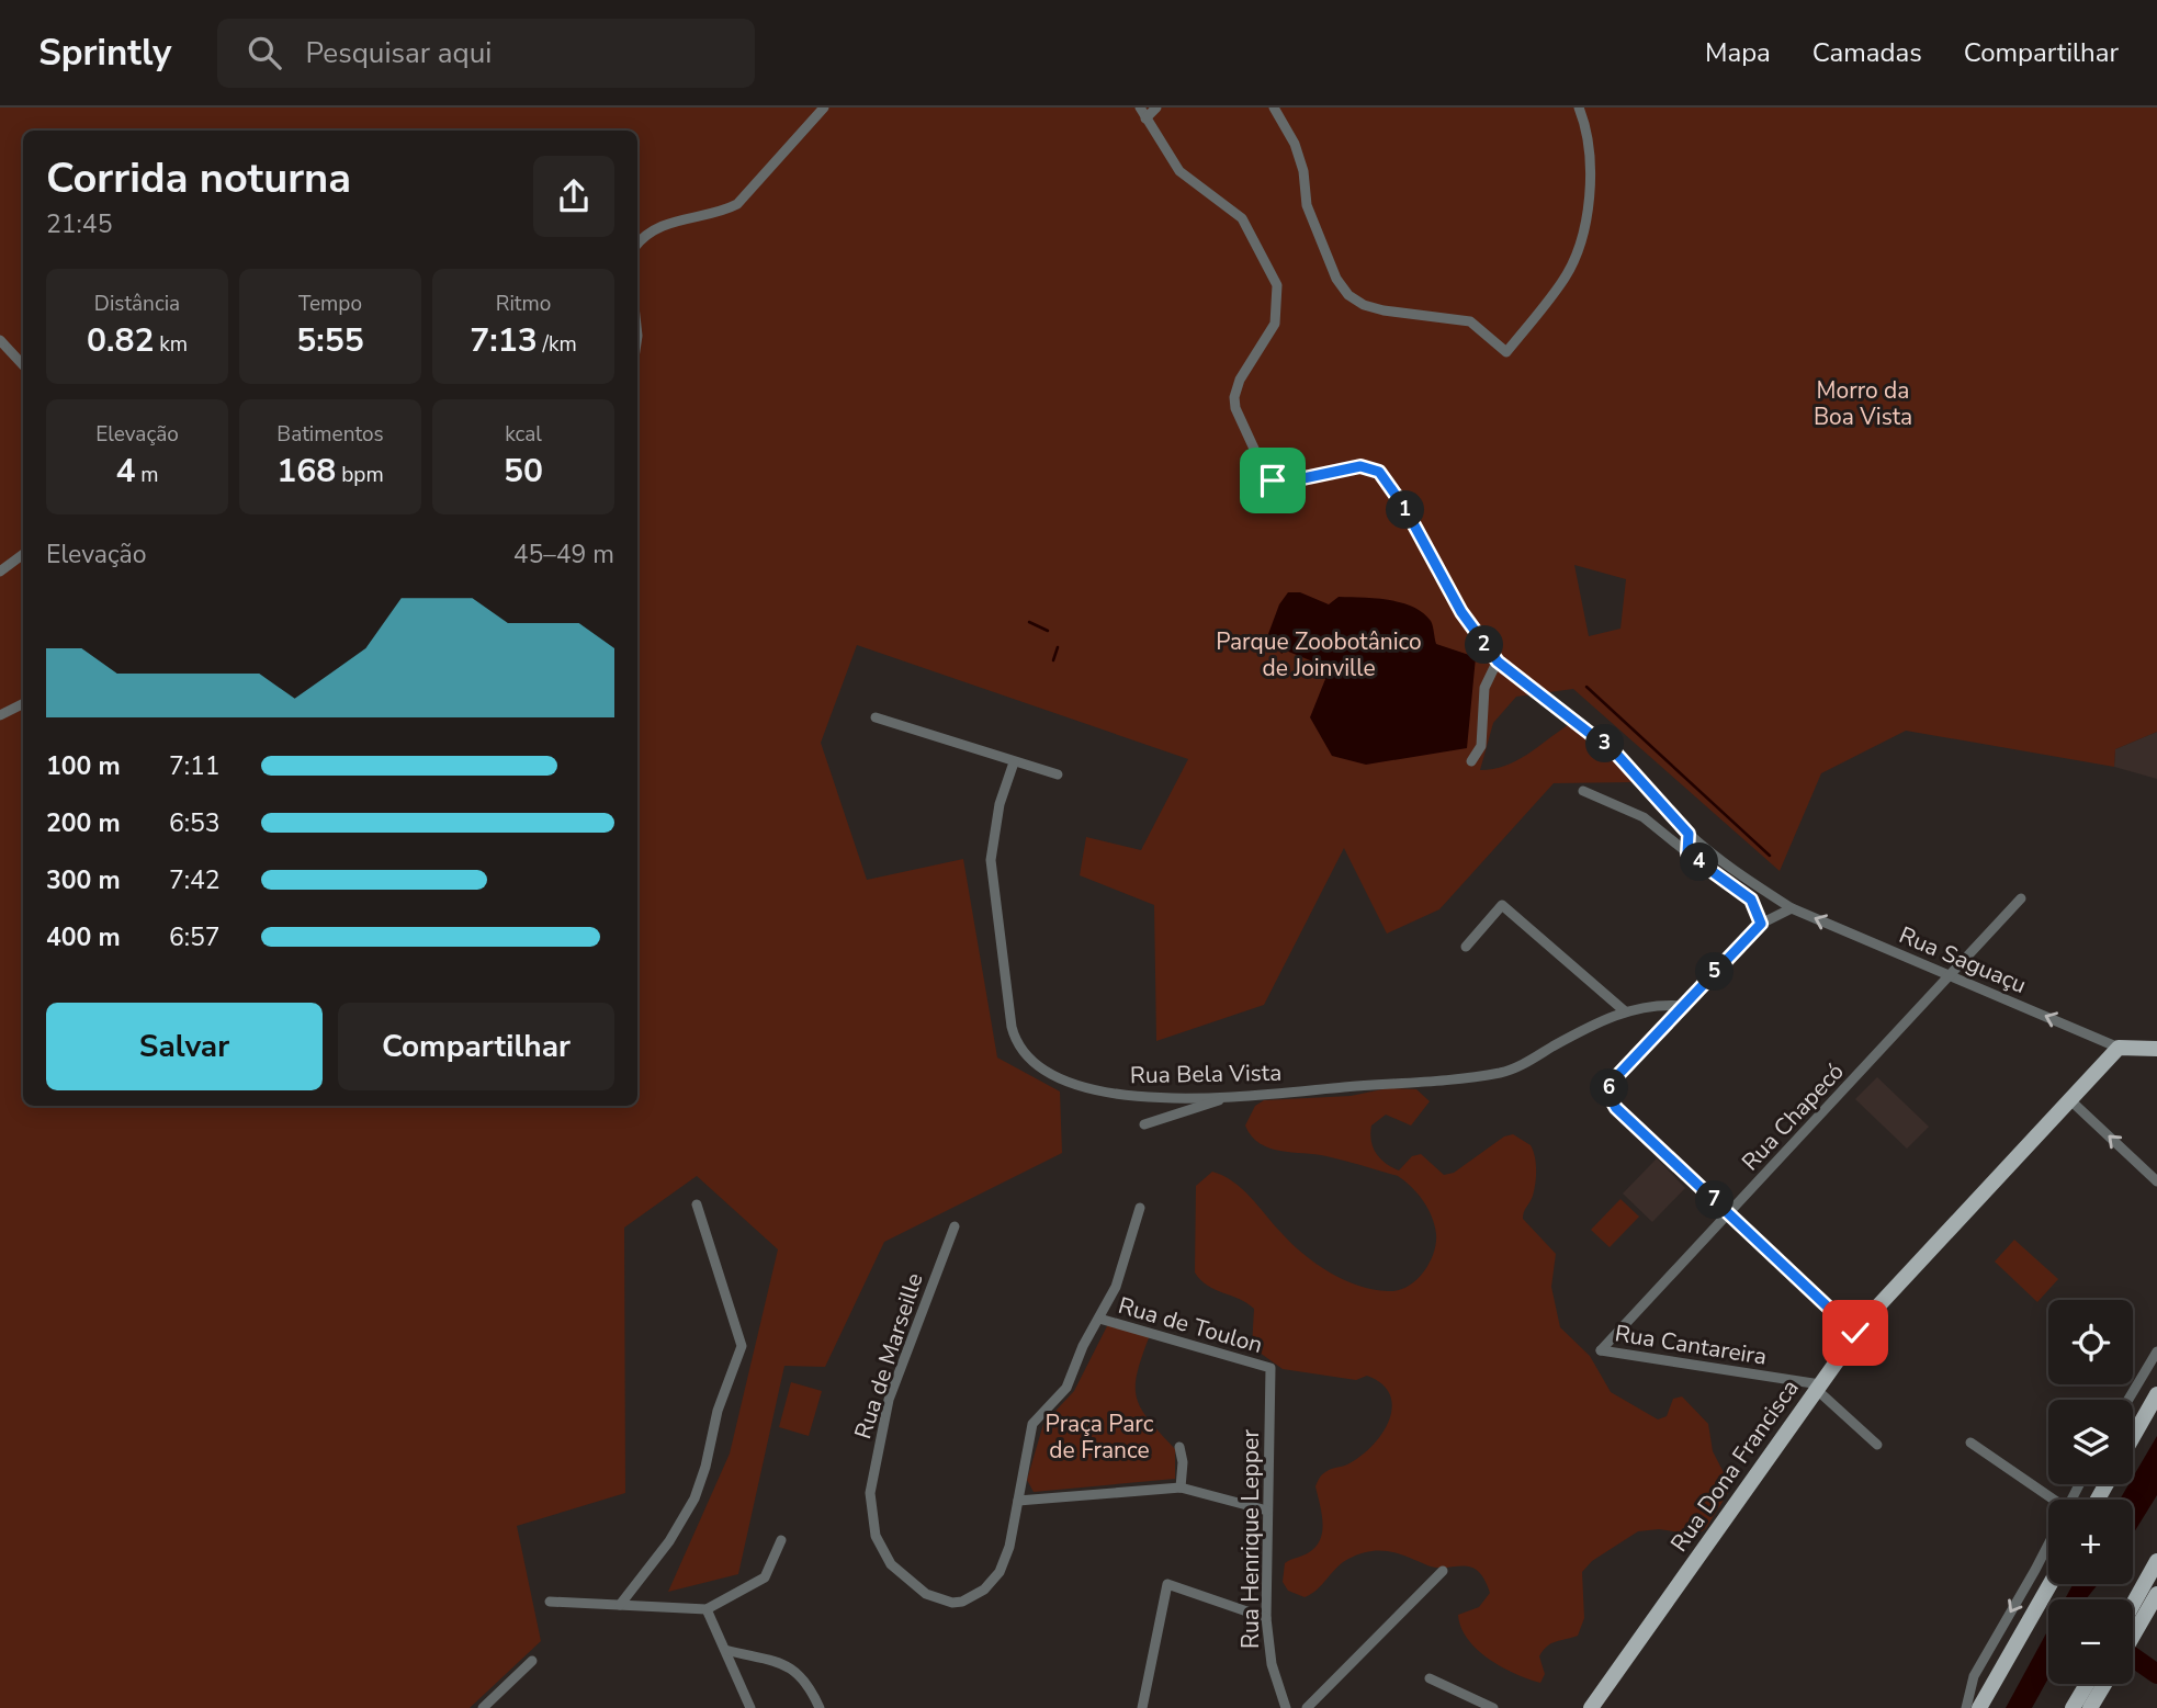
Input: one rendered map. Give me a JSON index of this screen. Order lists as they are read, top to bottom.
{
  "streets": {
    "main road": ["Rua Dona Francisca"],
    "street": [
      "Rua Saguaçu",
      "Rua Bela Vista",
      "Rua Chapecó",
      "Rua de Toulon",
      "Rua Cantareira",
      "Rua de Marseille",
      "Rua Henrique Lepper"
    ]
  },
  "crossings": [
    ["Rua Saguaçu", "Rua Chapecó"],
    ["Rua Saguaçu", "Rua Dona Francisca"],
    ["Rua Chapecó", "Rua Cantareira"],
    ["Rua de Toulon", "Rua de Marseille"],
    ["Rua de Toulon", "Rua Henrique Lepper"],
    ["Rua Cantareira", "Rua Dona Francisca"]
  ],
  "parks": ["Morro da Boa Vista", "Parque Zoobotânico de Joinville", "Praça Parc de France"],
  "page": {
    "header": "Sprintly",
    "search": "Pesquisar aqui",
    "nav": ["Mapa", "Camadas", "Compartilhar"],
    "heading": ["Corrida noturna", "21:45"],
    "stats": [
      ["Distância", "0.82 km"],
      ["Tempo", "5:55"],
      ["Ritmo", "7:13 /km"],
      ["Elevação", "4 m"],
      ["Batimentos", "168 bpm"],
      ["kcal", "50"]
    ],
    "pins": [
      "1",
      "2",
      "3",
      "4",
      "5",
      "6",
      "7"
    ],
    "chart": ["Elevação", "45–49 m"],
    "list": [
      {
        "name": "100 m",
        "note": "7:11"
      },
      {
        "name": "200 m",
        "note": "6:53"
      },
      {
        "name": "300 m",
        "note": "7:42"
      },
      {
        "name": "400 m",
        "note": "6:57"
      }
    ],
    "buttons": ["Salvar", "Compartilhar"],
    "map_buttons": ["+", "−"]
  }
}
